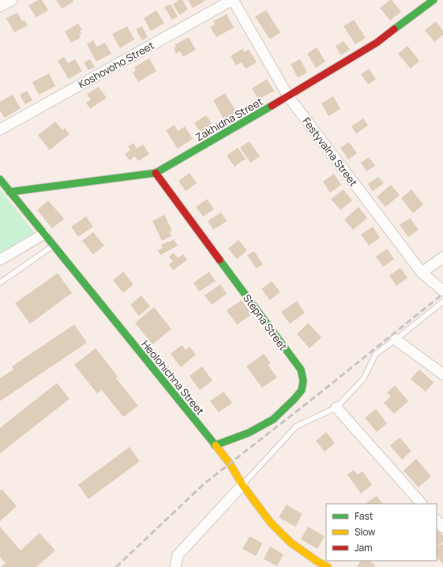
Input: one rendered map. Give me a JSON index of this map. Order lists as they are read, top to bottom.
{
  "streets": {
    "street": [
      "Koshovoho Street",
      "Zakhidna Street",
      "Festyvalna Street",
      "Stepna Street",
      "Heolohichna Street"
    ]
  },
  "crossings": [
    ["Koshovoho Street", "Festyvalna Street"],
    ["Zakhidna Street", "Festyvalna Street"],
    ["Zakhidna Street", "Stepna Street"],
    ["Zakhidna Street", "Heolohichna Street"],
    ["Stepna Street", "Heolohichna Street"]
  ],
  "legend": ["Fast", "Slow", "Jam"]
}
